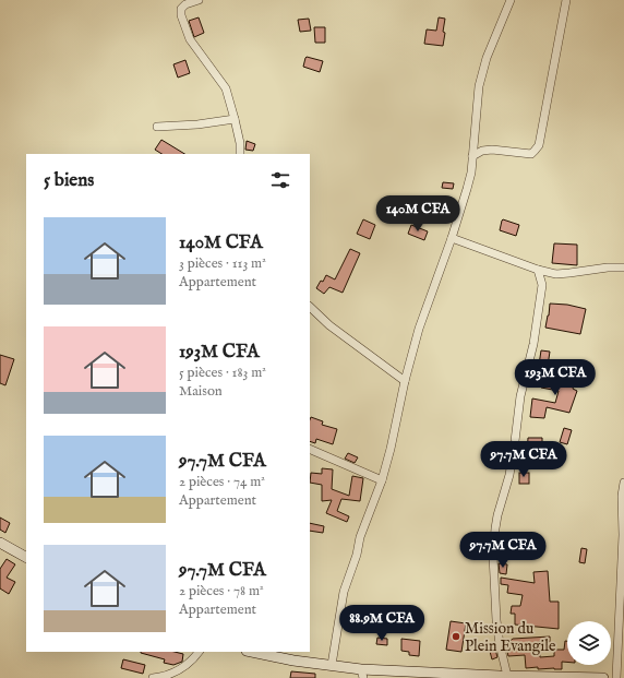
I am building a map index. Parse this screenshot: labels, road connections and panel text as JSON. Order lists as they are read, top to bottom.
{
  "places": ["Mission du Plein Evangile"],
  "page": {
    "heading": "5 biens",
    "price": [
      "140M CFA",
      "193M CFA",
      "97.7M CFA",
      "97.7M CFA",
      "88.9M CFA"
    ],
    "list": [
      {
        "name": "140M CFA",
        "note": "3 pièces · 113 m² · Appartement"
      },
      {
        "name": "193M CFA",
        "note": "5 pièces · 183 m² · Maison"
      },
      {
        "name": "97.7M CFA",
        "note": "2 pièces · 74 m² · Appartement"
      },
      {
        "name": "97.7M CFA",
        "note": "2 pièces · 78 m² · Appartement"
      }
    ]
  }
}
